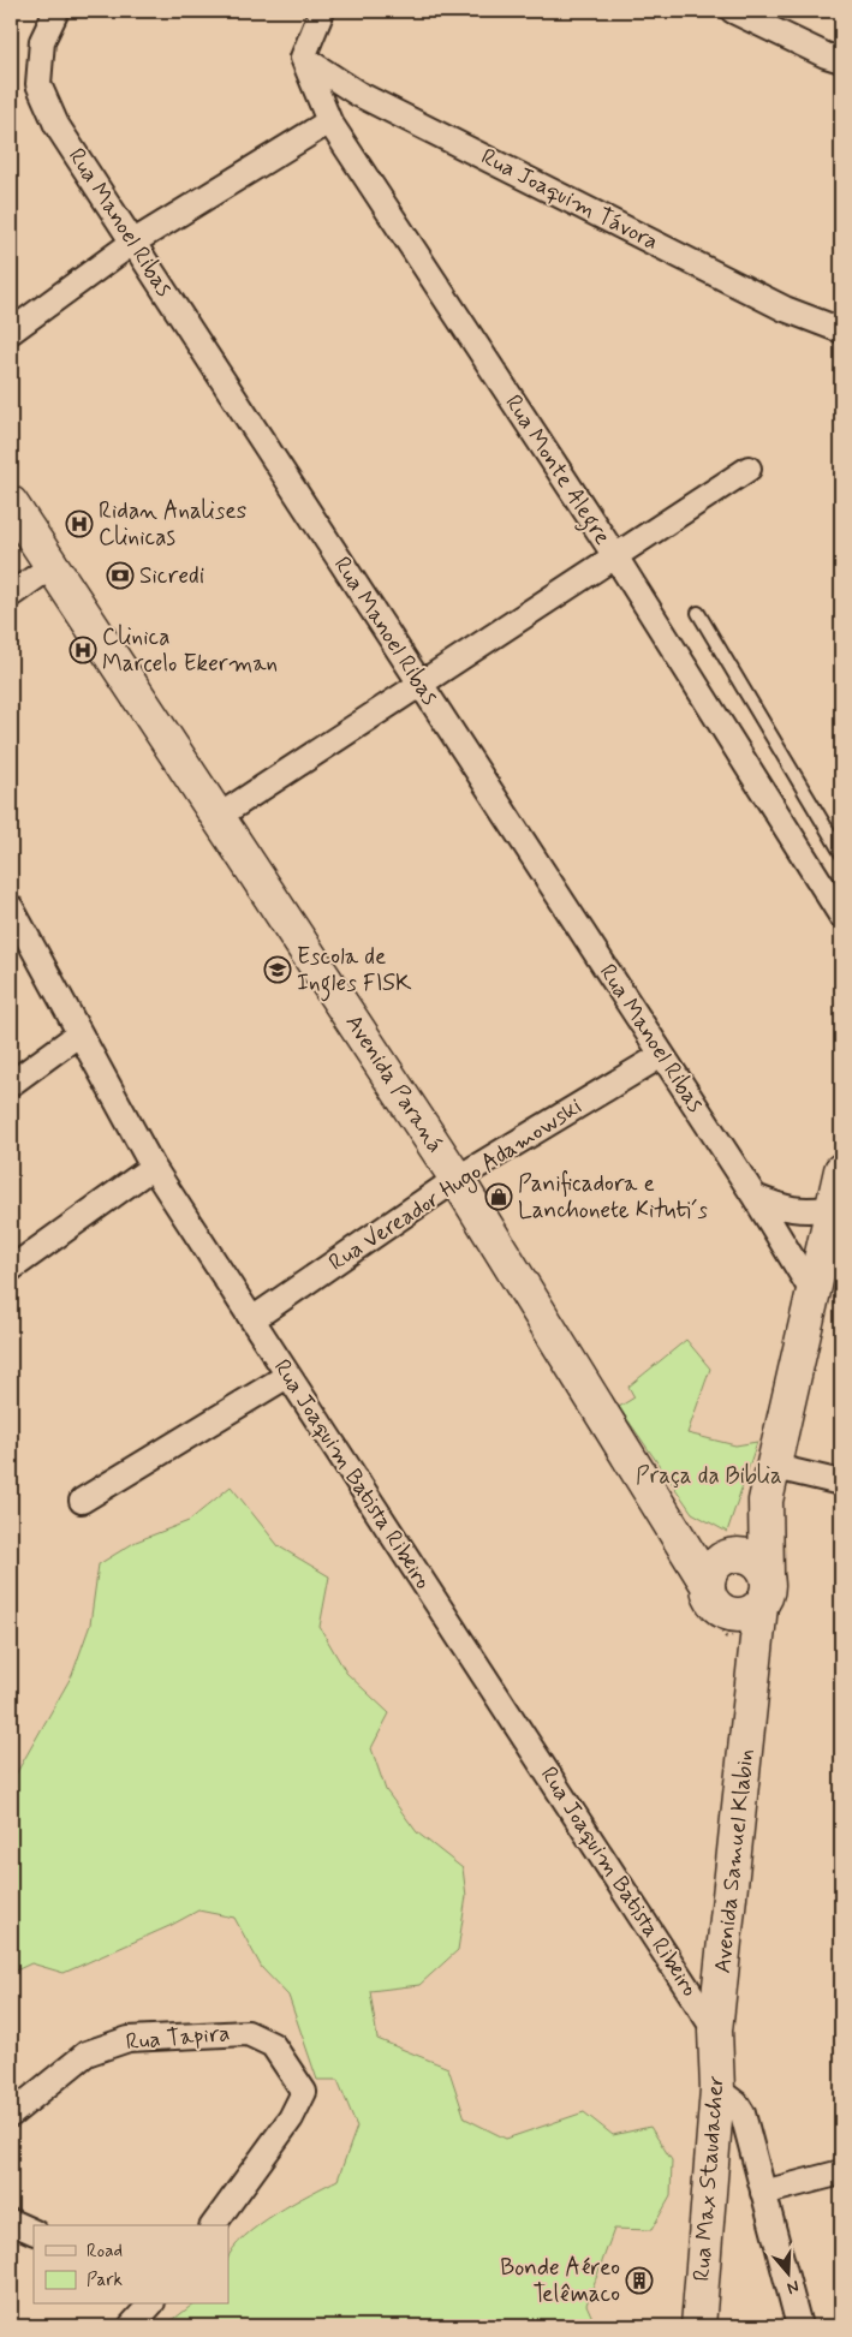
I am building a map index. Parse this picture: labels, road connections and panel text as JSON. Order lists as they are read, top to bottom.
{
  "streets": {
    "main road": ["Avenida Paraná", "Avenida Samuel Klabin", "Rua Max Staudacher"],
    "street": [
      "Rua Joaquim Távora",
      "Rua Manoel Ribas",
      "Rua Monte Alegre",
      "Rua Vereador Hugo Adamowski",
      "Rua Joaquim Batista Ribeiro",
      "Rua Tapira"
    ]
  },
  "crossings": [
    ["Rua Joaquim Távora", "Rua Monte Alegre"],
    ["Rua Manoel Ribas", "Rua Vereador Hugo Adamowski"],
    ["Rua Manoel Ribas", "Avenida Samuel Klabin"],
    ["Avenida Paraná", "Rua Vereador Hugo Adamowski"],
    ["Avenida Paraná", "Avenida Samuel Klabin"],
    ["Rua Vereador Hugo Adamowski", "Rua Joaquim Batista Ribeiro"],
    ["Rua Joaquim Batista Ribeiro", "Avenida Samuel Klabin"],
    ["Rua Joaquim Batista Ribeiro", "Rua Max Staudacher"],
    ["Avenida Samuel Klabin", "Rua Max Staudacher"]
  ],
  "parks": ["Praça da Biblia"],
  "places": {
    "hospital": ["Ridan Analises Clinicas", "Clinica Marcelo Ekerman"],
    "bank": ["Sicredi"],
    "school or university": ["Escola de Ingles FISK"],
    "shop": ["Panificadora e Lanchonete Kituti´s"],
    "building": ["Bonde Aéreo Telêmaco"]
  },
  "legend": ["Road", "Park"],
  "north": "bottom"
}
